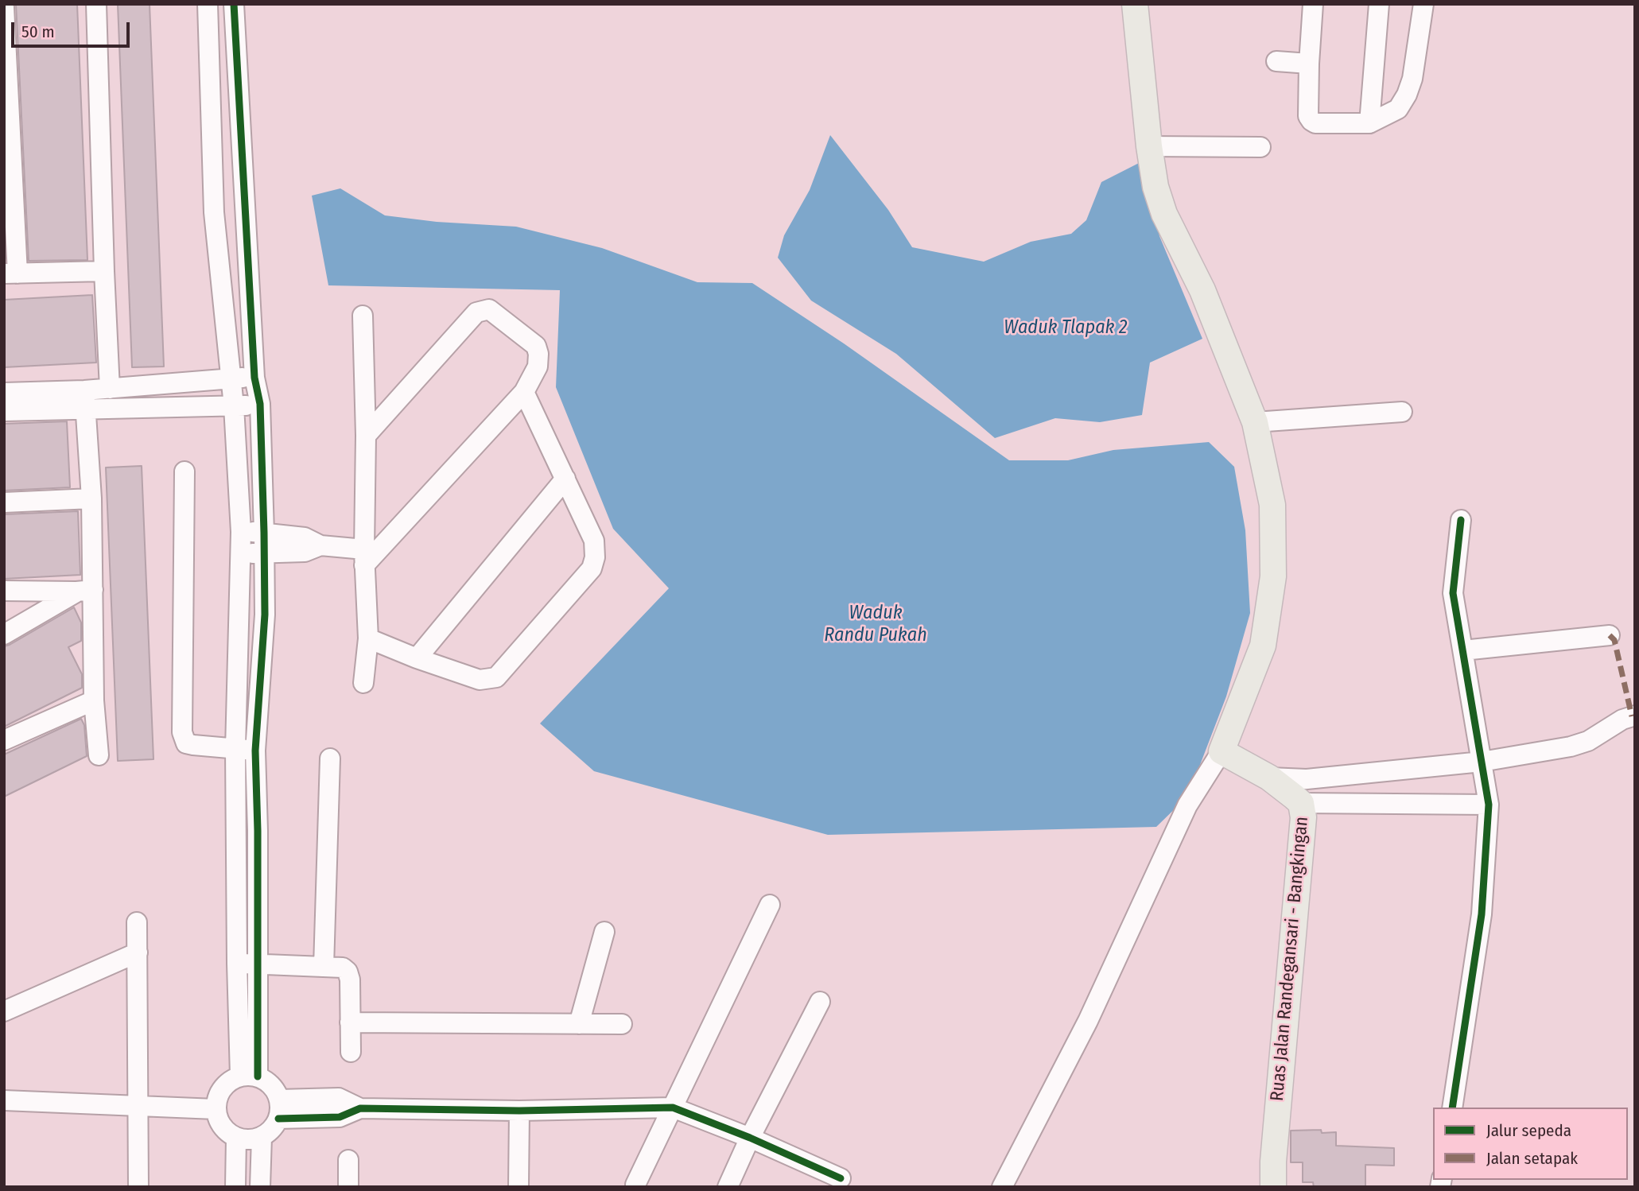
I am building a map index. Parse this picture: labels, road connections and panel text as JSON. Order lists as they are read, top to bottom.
{
  "streets": {
    "main road": ["Ruas Jalan Randegansari - Bangkingan"]
  },
  "water": ["Waduk Tlapak 2", "Waduk Randu Pukah"],
  "legend": ["Jalur sepeda", "Jalan setapak"],
  "scale_bar": "50 m"
}
